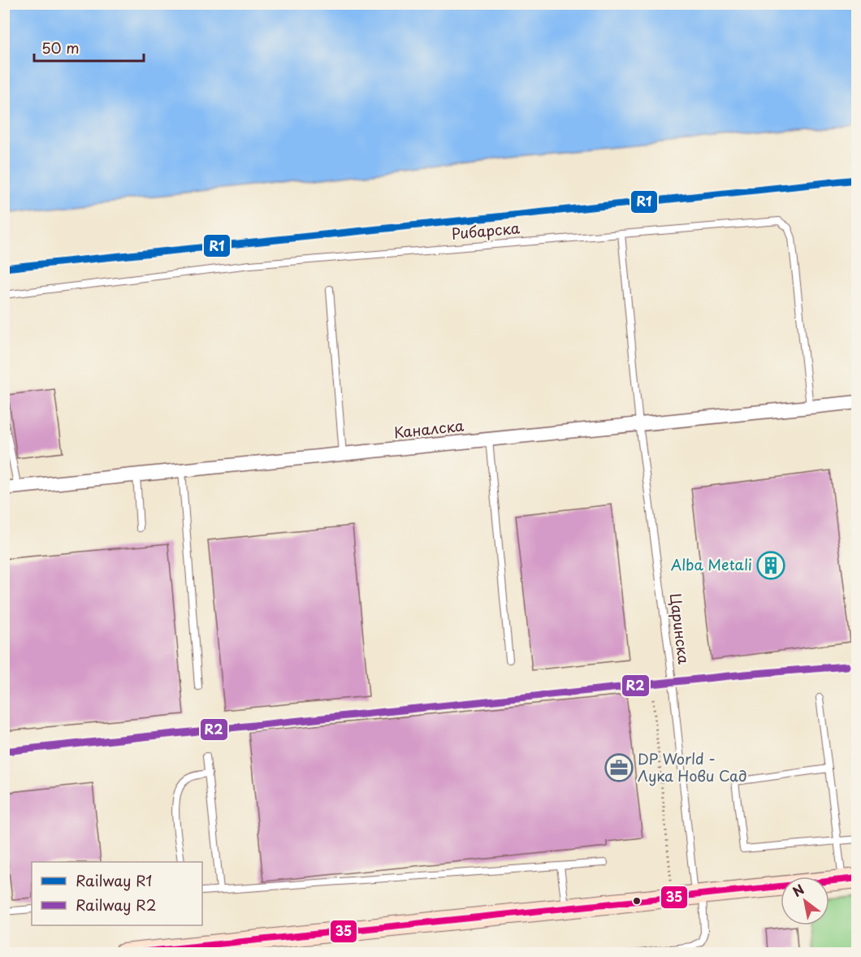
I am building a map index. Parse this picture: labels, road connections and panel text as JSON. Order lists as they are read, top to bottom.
{
  "streets": {
    "street": ["Каналска"],
    "lane": ["Рибарска", "Царинска"]
  },
  "crossings": [
    ["Рибарска", "Каналска"],
    ["Рибарска", "Царинска"],
    ["Каналска", "Царинска"]
  ],
  "places": {
    "building": ["Alba Metali"],
    "office": ["DP World - Лука Нови Сад"]
  },
  "lines": ["rail line R1", "rail line R2", "transit line 35"],
  "legend": ["Railway R1", "Railway R2"],
  "scale_bar": "50 m",
  "north": "top left"
}
